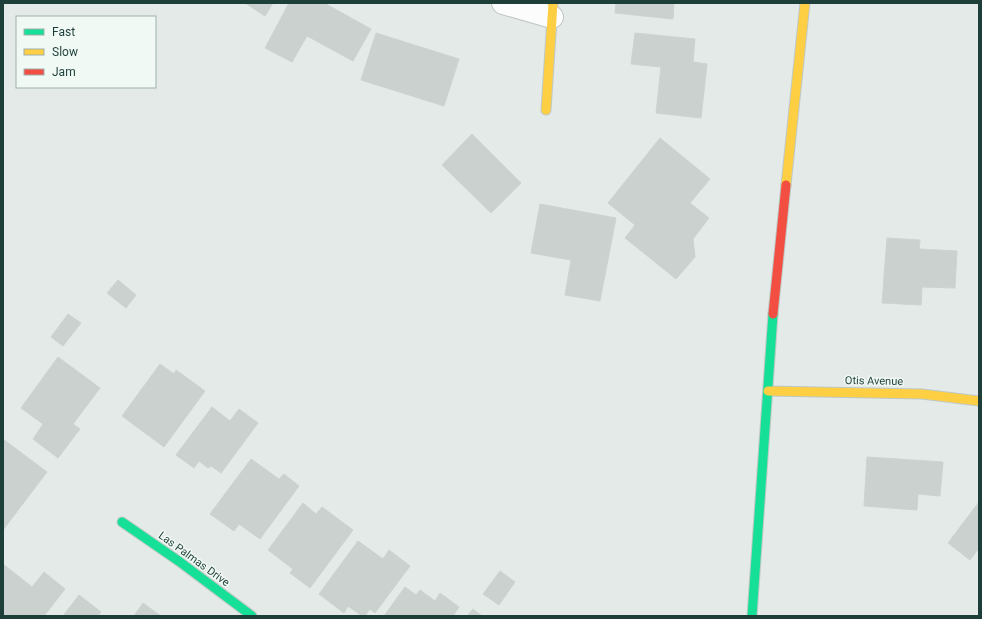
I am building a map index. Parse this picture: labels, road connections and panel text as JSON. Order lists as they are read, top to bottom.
{
  "streets": {
    "main road": ["Otis Avenue", "Las Palmas Drive"]
  },
  "legend": ["Fast", "Slow", "Jam"]
}
